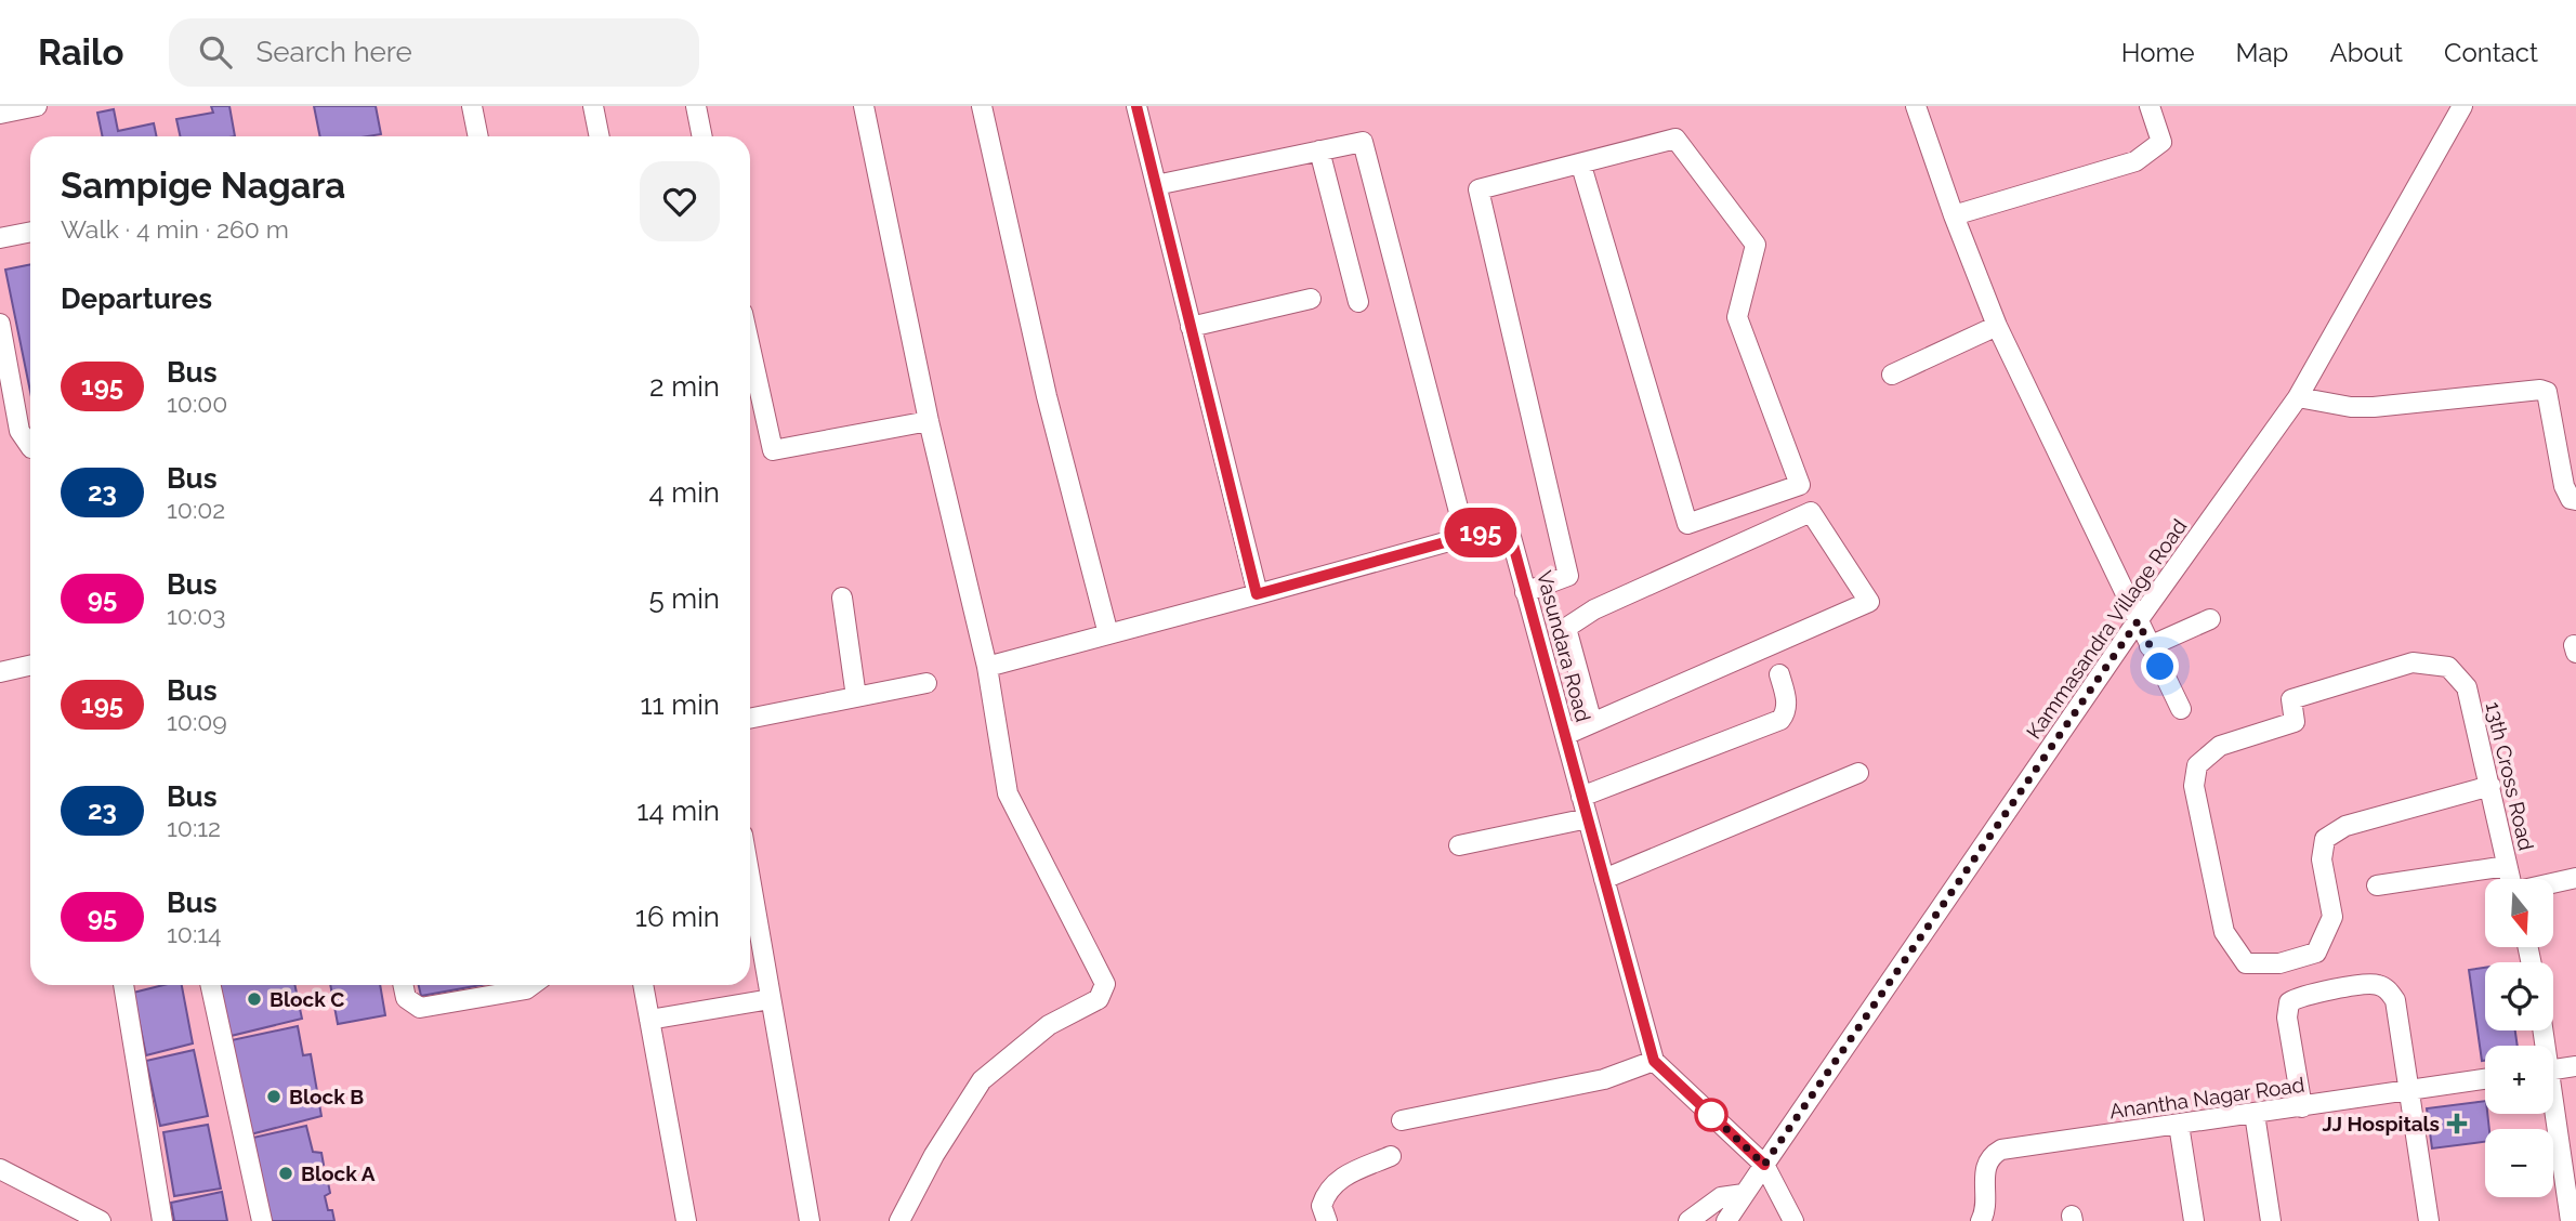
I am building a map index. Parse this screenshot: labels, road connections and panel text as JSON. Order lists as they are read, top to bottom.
{
  "streets": {
    "street": [
      "Kammasandra Village Road",
      "Vasundara Road",
      "13th Cross Road",
      "Anantha Nagar Road"
    ]
  },
  "places": {
    "other": ["Block C", "Block B", "Block A"],
    "health": ["JJ Hospitals"]
  },
  "lines": ["bus line 195"],
  "north": "bottom",
  "page": {
    "header": "Railo",
    "search": "Search here",
    "nav": [
      "Home",
      "Map",
      "About",
      "Contact"
    ],
    "on_map": "195",
    "heading": [
      ["Sampige Nagara", "Walk · 4 min · 260 m"],
      "Departures"
    ],
    "list": [
      {
        "mark": "195",
        "name": "Bus",
        "note": "10:00",
        "value": "2 min"
      },
      {
        "mark": "23",
        "name": "Bus",
        "note": "10:02",
        "value": "4 min"
      },
      {
        "mark": "95",
        "name": "Bus",
        "note": "10:03",
        "value": "5 min"
      },
      {
        "mark": "195",
        "name": "Bus",
        "note": "10:09",
        "value": "11 min"
      },
      {
        "mark": "23",
        "name": "Bus",
        "note": "10:12",
        "value": "14 min"
      },
      {
        "mark": "95",
        "name": "Bus",
        "note": "10:14",
        "value": "16 min"
      }
    ],
    "map_buttons": ["+", "−"]
  }
}
